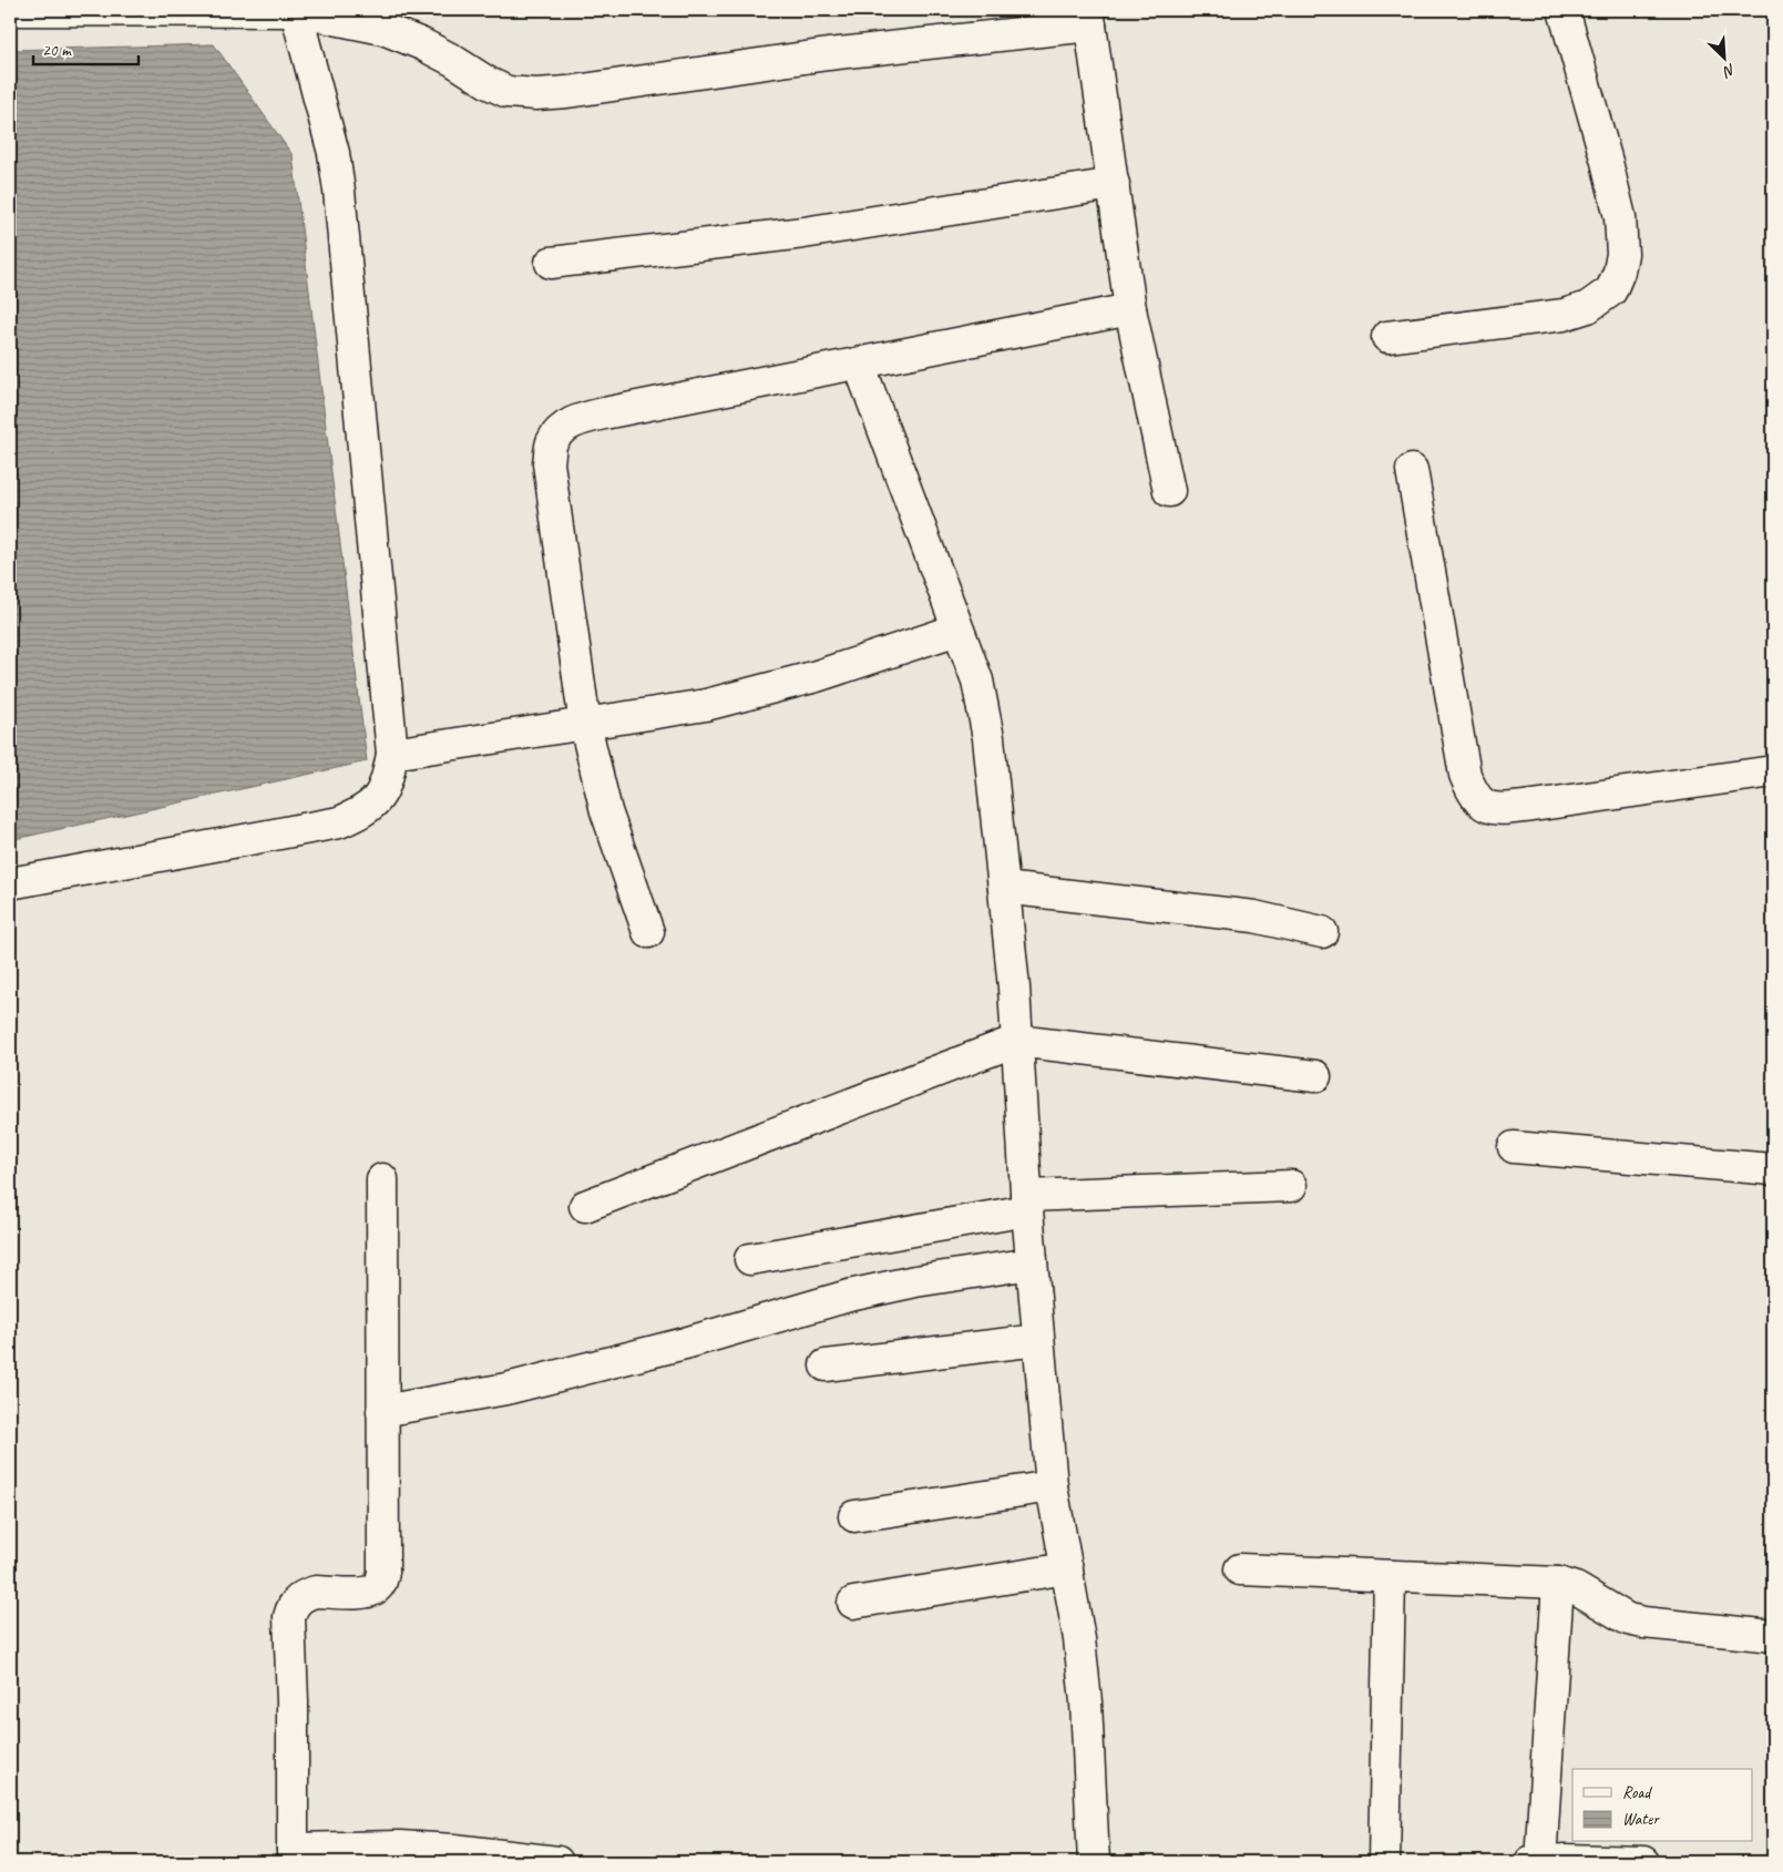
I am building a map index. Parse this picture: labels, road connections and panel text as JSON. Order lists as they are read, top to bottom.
{
  "legend": ["Road", "Water"],
  "scale_bar": "20 m",
  "north": "bottom right"
}
